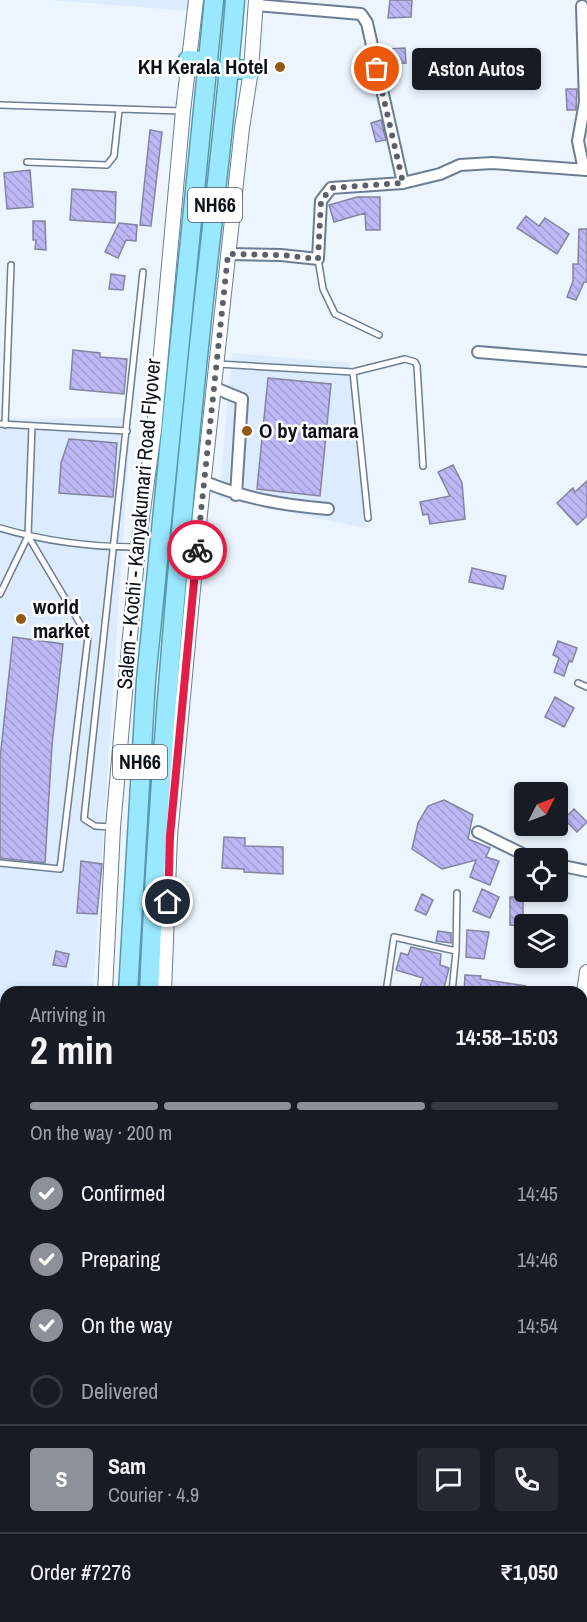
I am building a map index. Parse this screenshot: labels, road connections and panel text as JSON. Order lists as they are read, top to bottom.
{
  "streets": {
    "highway": ["NH66", "Salem - Kochi - Kanyakumari Road Flyover"]
  },
  "crossings": [
    ["NH66", "Salem - Kochi - Kanyakumari Road Flyover"]
  ],
  "places": [
    "KH Kerala Hotel",
    "Aston Autos",
    "O by tamara",
    "world market"
  ],
  "north": "top right",
  "page": {
    "bubble": "Aston Autos",
    "heading": ["2 min", "Arriving in", "14:58–15:03"],
    "panel": [
      "Sam",
      "Courier · 4.9",
      "Order #7276",
      "₹1,050"
    ],
    "bar": "On the way · 200 m",
    "list": [
      ["Confirmed", "14:45"],
      ["Preparing", "14:46"],
      ["On the way", "14:54"],
      "Delivered"
    ],
    "round": "S"
  }
}
